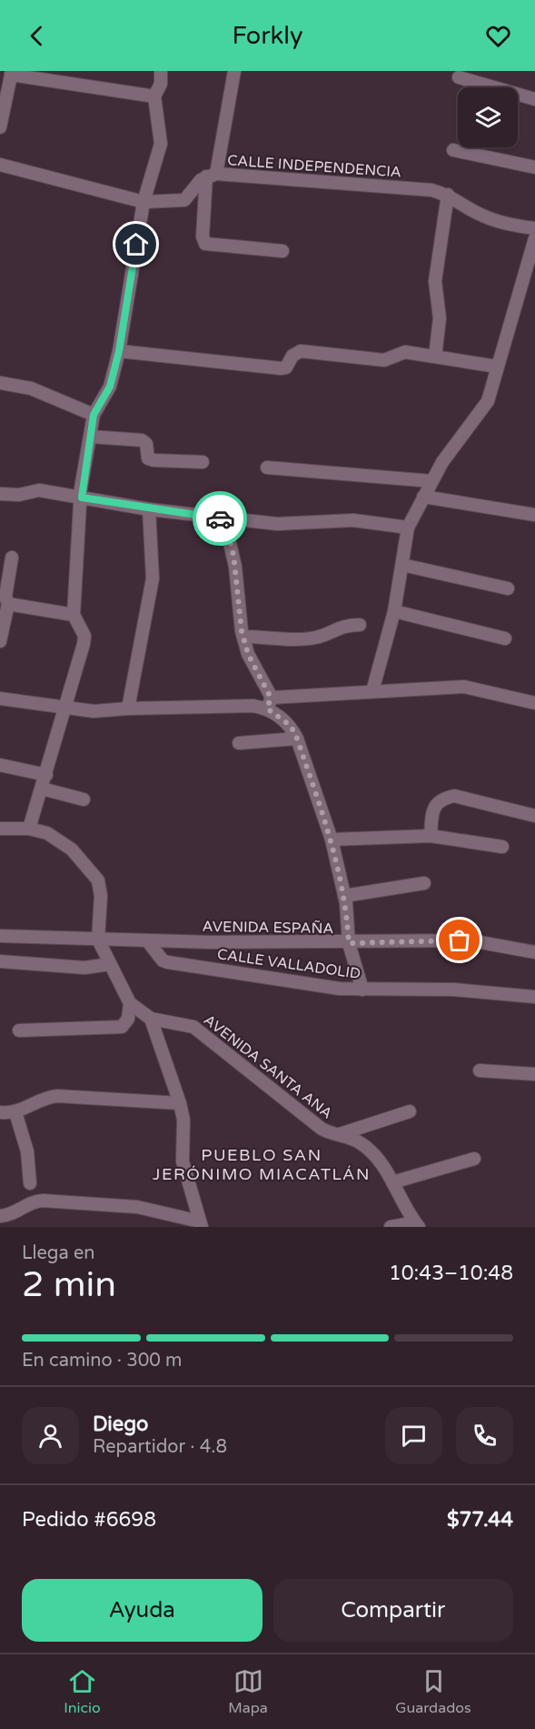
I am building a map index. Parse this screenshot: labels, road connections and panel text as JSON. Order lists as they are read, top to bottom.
{
  "streets": {
    "street": [
      "CALLE INDEPENDENCIA",
      "AVENIDA ESPAÑA",
      "CALLE VALLADOLID",
      "AVENIDA SANTA ANA"
    ]
  },
  "crossings": [
    ["AVENIDA ESPAÑA", "CALLE VALLADOLID"]
  ],
  "districts": ["PUEBLO SAN JERÓNIMO MIACATLÁN"],
  "page": {
    "header": "Forkly",
    "heading": ["2 min", "Llega en", "10:43–10:48"],
    "panel": [
      "Diego",
      "Repartidor · 4.8",
      "Pedido #6698",
      "$77.44"
    ],
    "bar": "En camino · 300 m",
    "buttons": ["Ayuda", "Compartir"],
    "tabs": ["Inicio", "Mapa", "Guardados"]
  }
}
